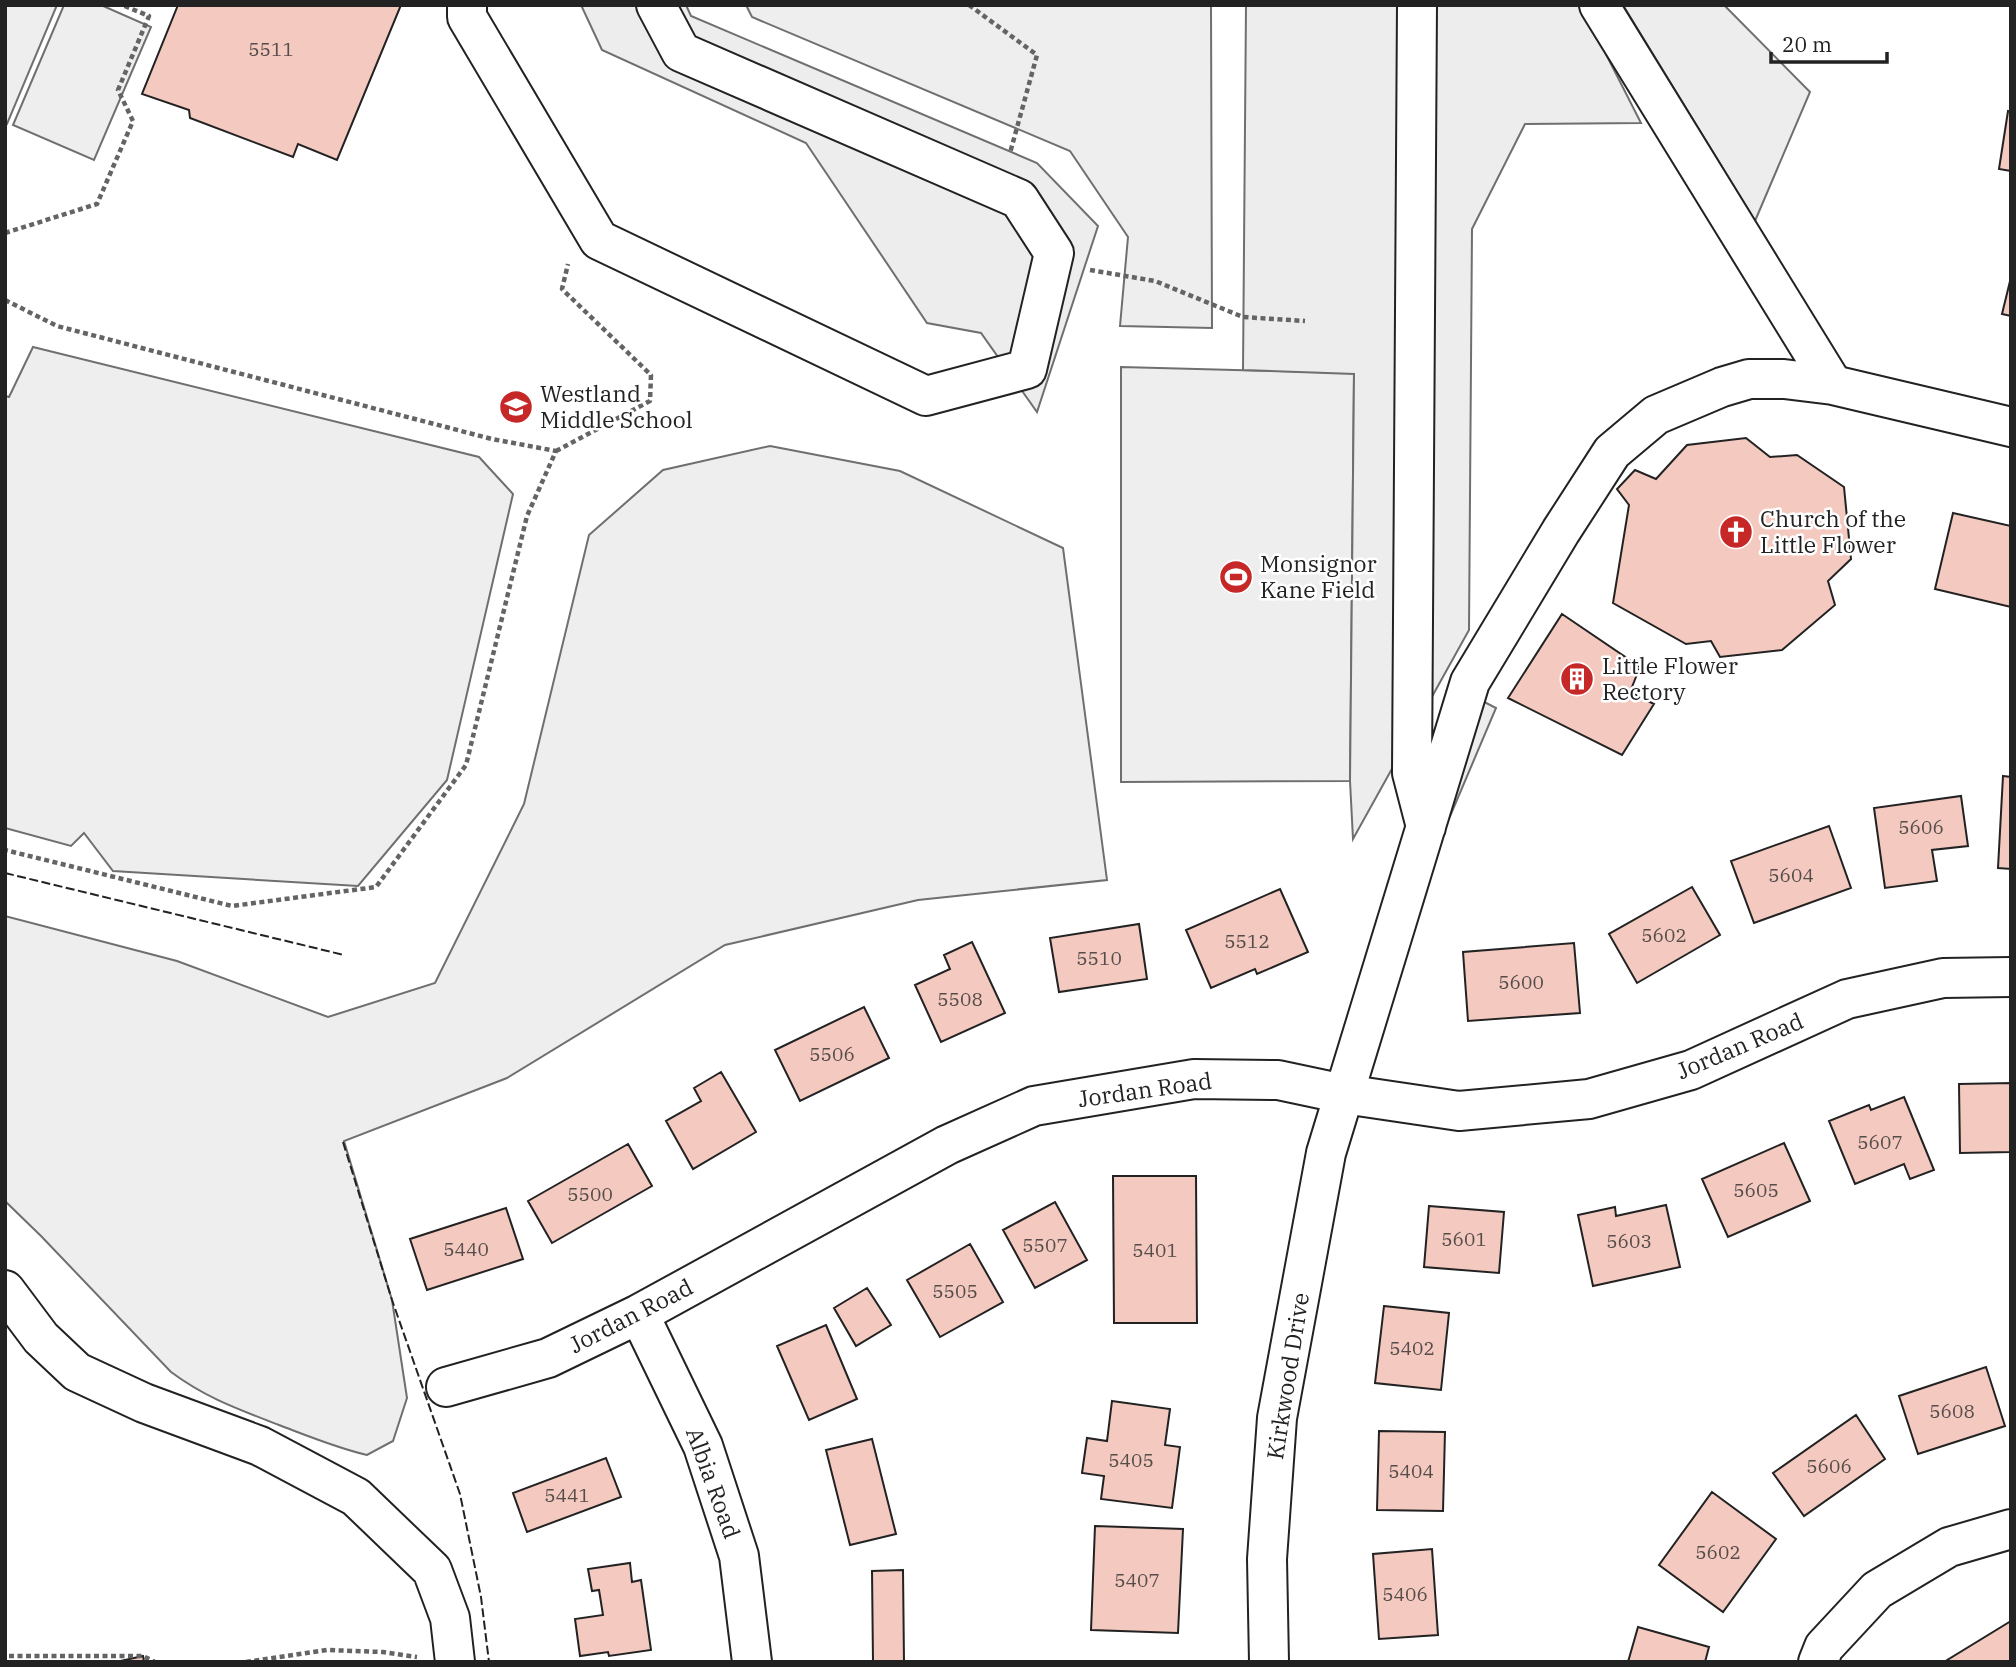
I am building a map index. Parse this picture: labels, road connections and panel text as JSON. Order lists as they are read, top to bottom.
{
  "streets": {
    "street": ["Jordan Road", "Kirkwood Drive", "Albia Road"]
  },
  "crossings": [
    ["Jordan Road", "Kirkwood Drive"],
    ["Jordan Road", "Albia Road"]
  ],
  "places": {
    "school or university": ["Westland Middle School"],
    "church": ["Church of the Little Flower"],
    "sports": ["Monsignor Kane Field"],
    "building": ["Little Flower Rectory"]
  },
  "house_numbers": [
    "5511",
    "5606",
    "5604",
    "5602",
    "5512",
    "5510",
    "5600",
    "5508",
    "5506",
    "5607",
    "5605",
    "5500",
    "5601",
    "5603",
    "5507",
    "5440",
    "5401",
    "5505",
    "5402",
    "5608",
    "5405",
    "5606",
    "5404",
    "5441",
    "5602",
    "5407",
    "5406"
  ],
  "scale_bar": "20 m"
}
